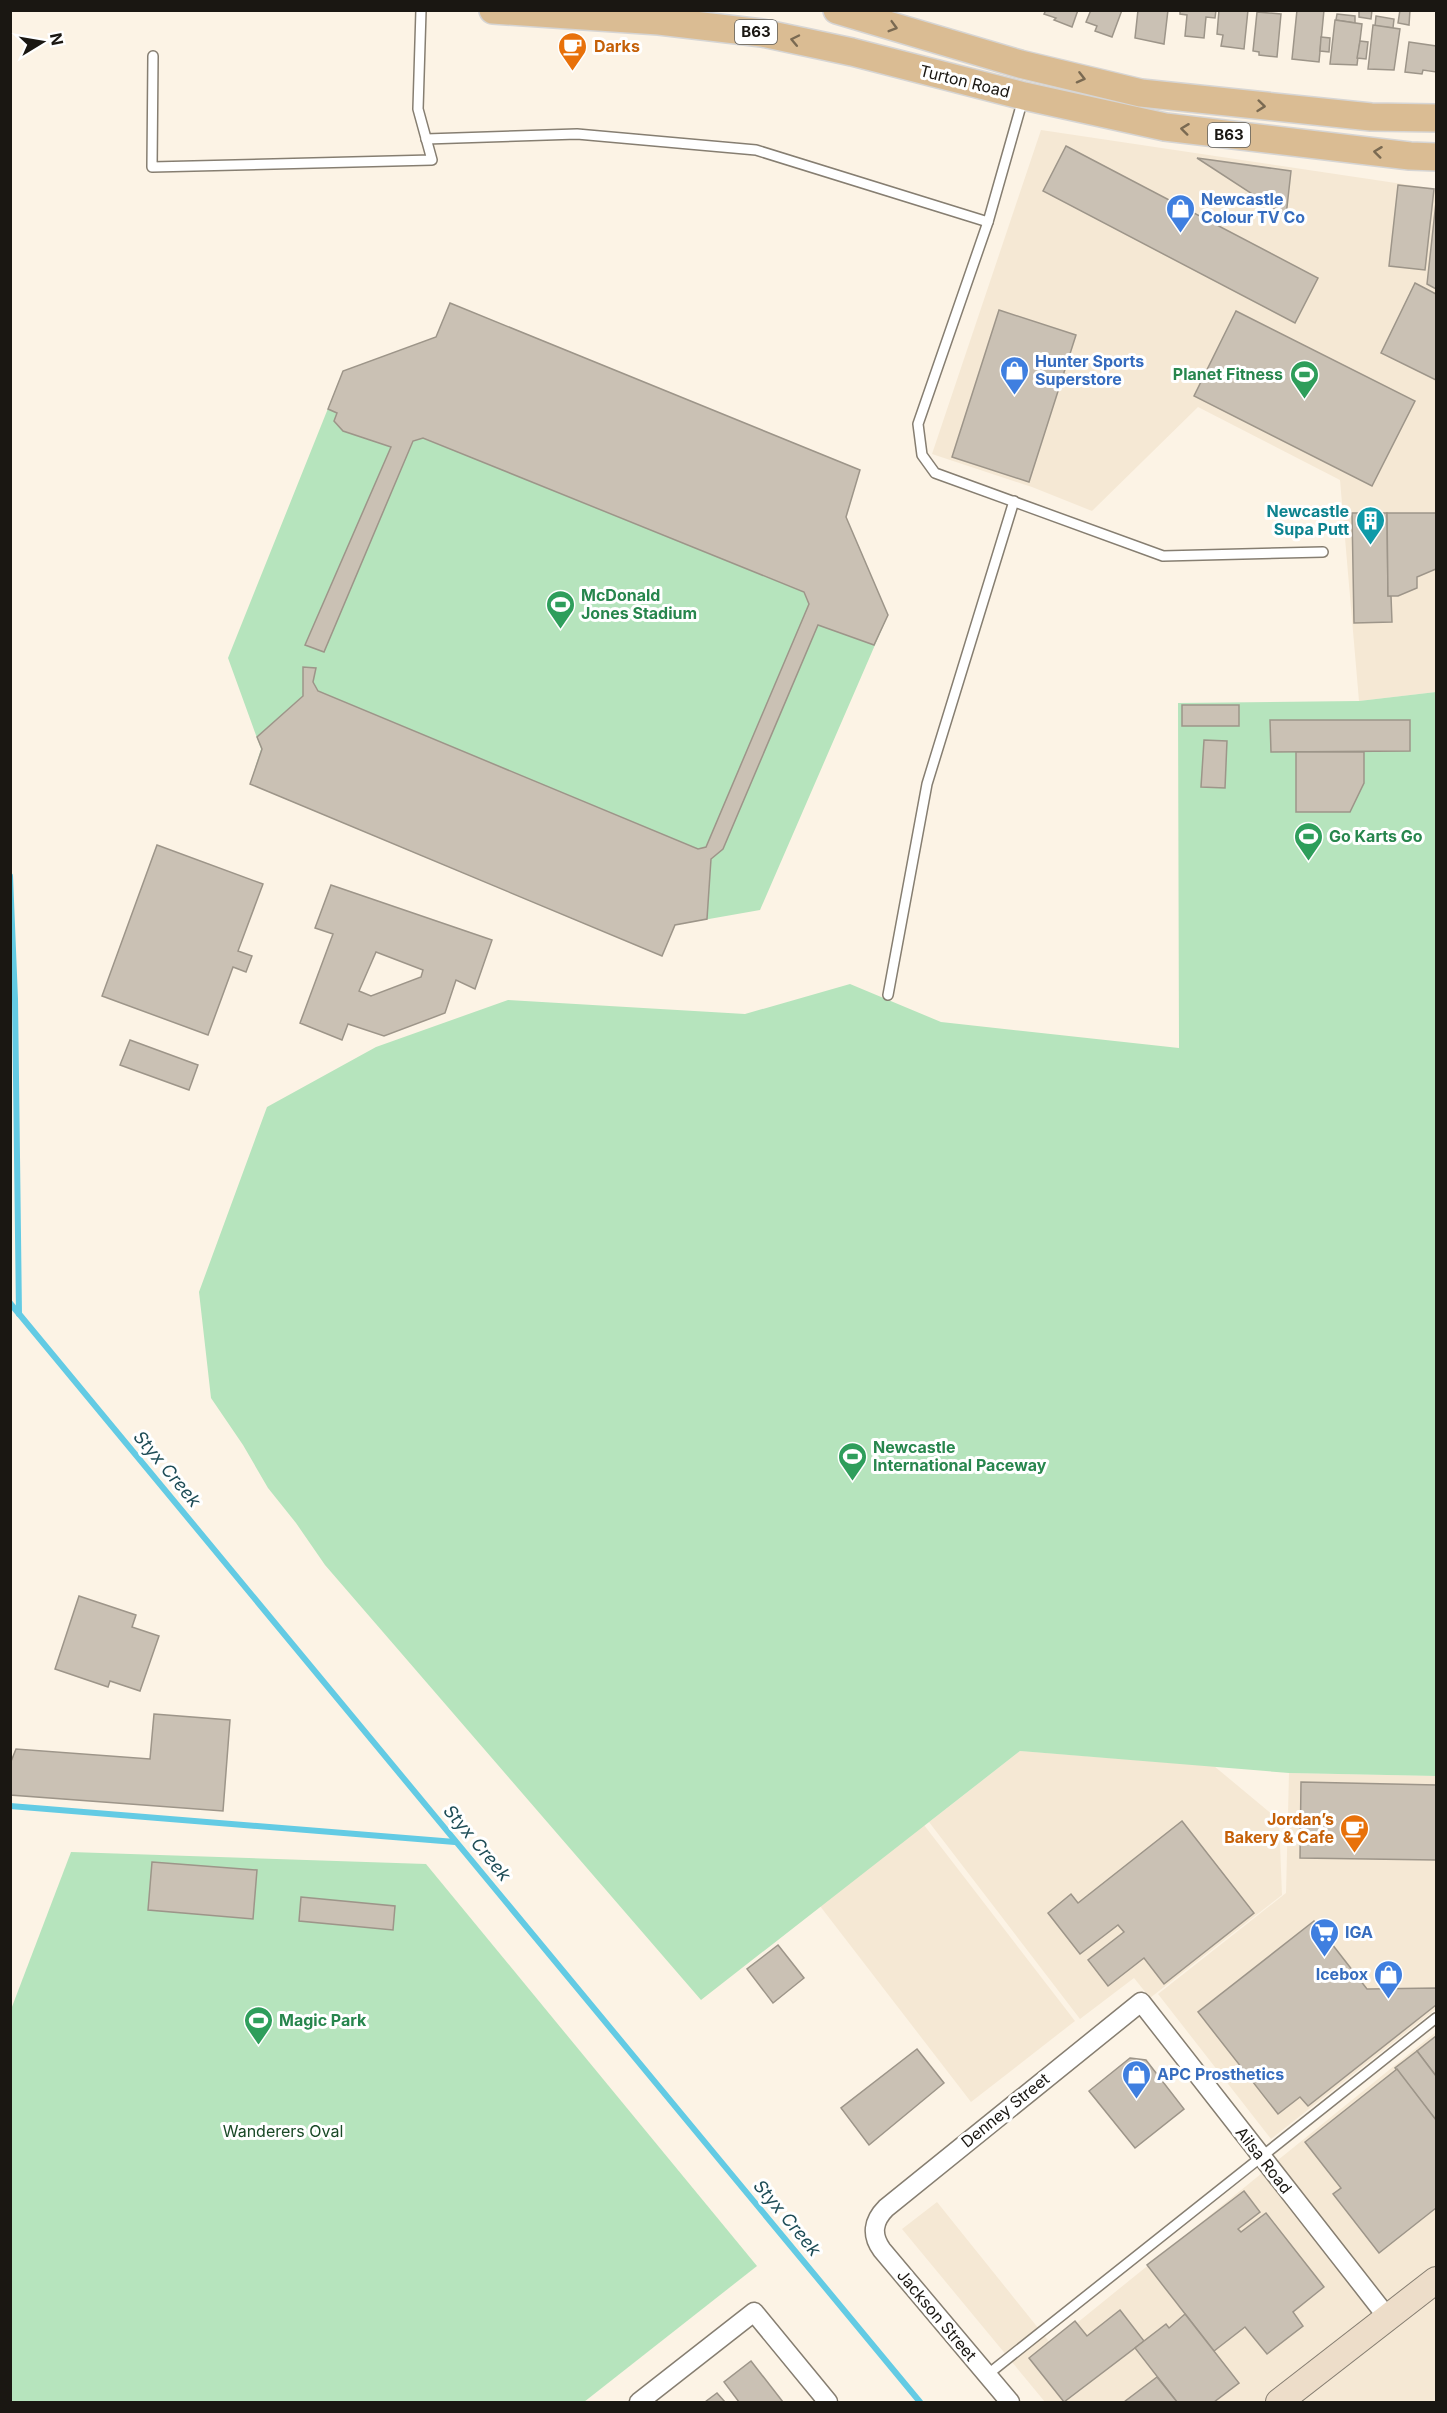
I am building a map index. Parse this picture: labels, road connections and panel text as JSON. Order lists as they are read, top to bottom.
{
  "streets": {
    "main road": ["B63", "Turton Road"],
    "street": ["Denney Street", "Ailsa Road", "Jackson Street"]
  },
  "crossings": [
    ["Denney Street", "Ailsa Road"],
    ["Denney Street", "Jackson Street"]
  ],
  "water": ["Styx Creek"],
  "parks": ["Wanderers Oval"],
  "places": {
    "cafe": ["Darks", "Jordan’s Bakery & Cafe"],
    "shop": [
      "Newcastle Colour TV Co",
      "Hunter Sports Superstore",
      "Icebox",
      "APC Prosthetics"
    ],
    "sports": [
      "Planet Fitness",
      "McDonald Jones Stadium",
      "Go Karts Go",
      "Newcastle International Paceway",
      "Magic Park"
    ],
    "building": ["Newcastle Supa Putt"],
    "supermarket": ["IGA"]
  },
  "north": "right"
}
